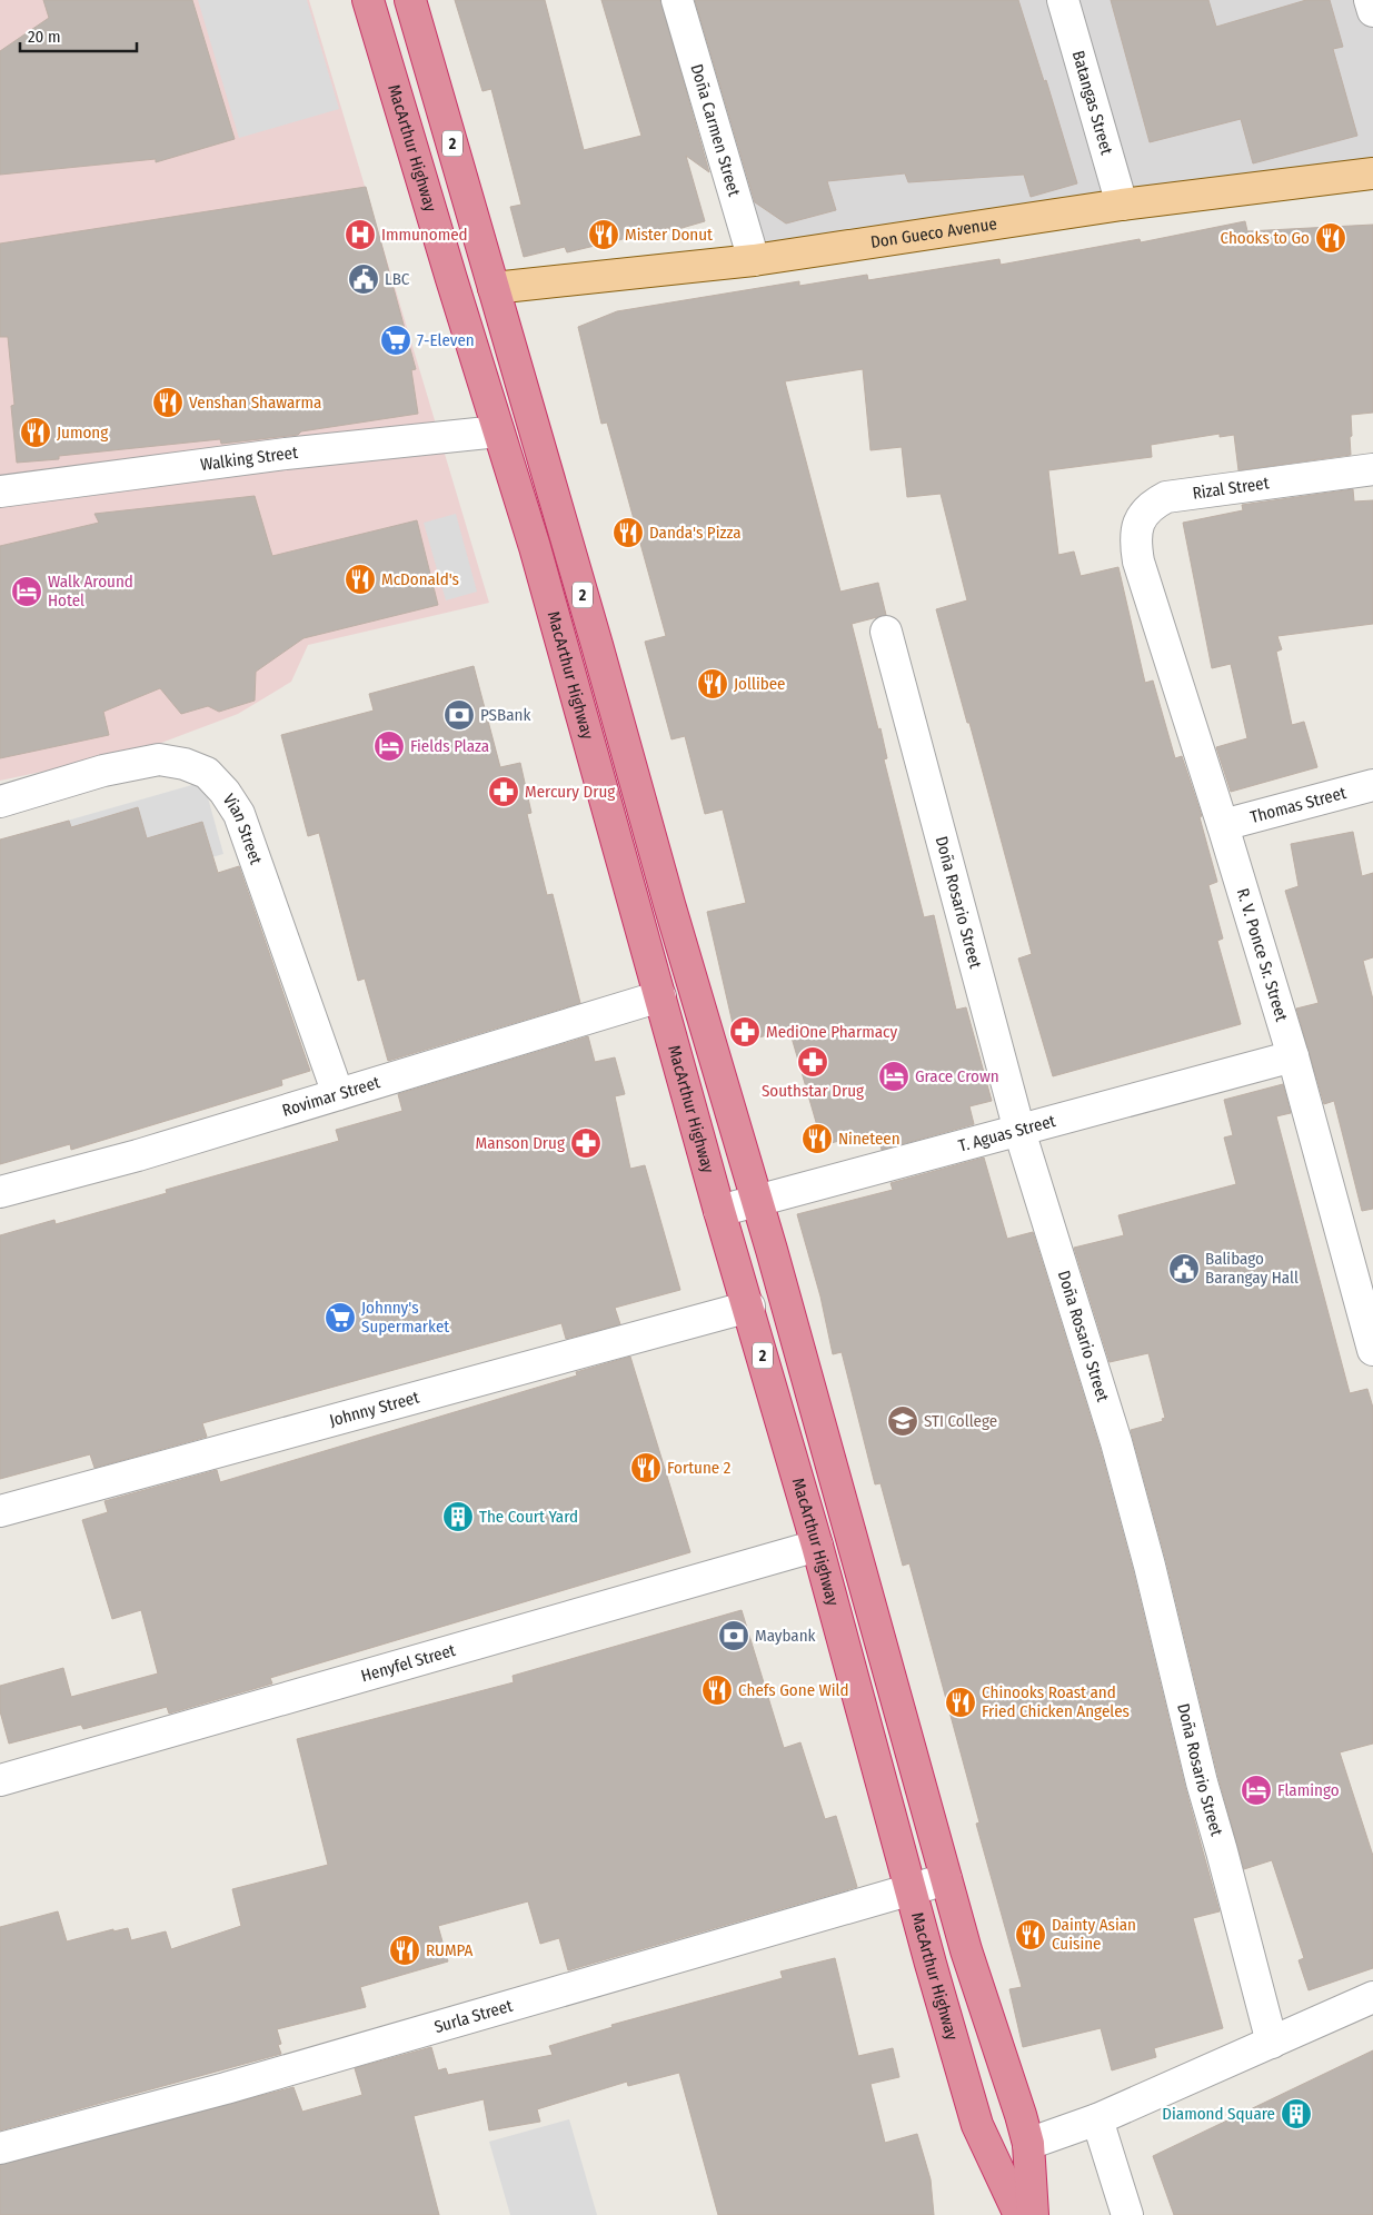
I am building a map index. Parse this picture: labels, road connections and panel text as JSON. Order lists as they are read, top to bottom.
{
  "streets": {
    "highway": ["2", "MacArthur Highway"],
    "main road": ["Don Gueco Avenue"],
    "street": [
      "Batangas Street",
      "Doña Carmen Street",
      "Walking Street",
      "Rizal Street",
      "Thomas Street",
      "Vian Street",
      "Doña Rosario Street",
      "R. V. Ponce Sr. Street",
      "Rovimar Street",
      "T. Aguas Street",
      "Johnny Street",
      "Henyfel Street",
      "Surla Street"
    ]
  },
  "crossings": [
    ["Batangas Street", "Don Gueco Avenue"],
    ["Doña Carmen Street", "Don Gueco Avenue"],
    ["MacArthur Highway", "Don Gueco Avenue"],
    ["MacArthur Highway", "Walking Street"],
    ["MacArthur Highway", "Rovimar Street"],
    ["MacArthur Highway", "T. Aguas Street"],
    ["MacArthur Highway", "Johnny Street"],
    ["MacArthur Highway", "Henyfel Street"],
    ["MacArthur Highway", "Surla Street"],
    ["Rizal Street", "R. V. Ponce Sr. Street"],
    ["Thomas Street", "R. V. Ponce Sr. Street"],
    ["Vian Street", "Rovimar Street"],
    ["Doña Rosario Street", "T. Aguas Street"],
    ["R. V. Ponce Sr. Street", "T. Aguas Street"]
  ],
  "places": {
    "hospital": ["Immunomed"],
    "restaurant": [
      "Mister Donut",
      "Chooks to Go",
      "Venshan Shawarma",
      "Jumong",
      "Danda's Pizza",
      "McDonald's",
      "Jollibee",
      "Nineteen",
      "Fortune 2",
      "Chefs Gone Wild",
      "Chinooks Roast and Fried Chicken Angeles",
      "Dainty Asian Cuisine",
      "RUMPA"
    ],
    "public building": ["LBC", "Balibago Barangay Hall"],
    "supermarket": ["7-Eleven", "Johnny's Supermarket"],
    "hotel": [
      "Walk Around Hotel",
      "Fields Plaza",
      "Grace Crown",
      "Flamingo"
    ],
    "bank": ["PSBank", "Maybank"],
    "pharmacy": [
      "Mercury Drug",
      "MediOne Pharmacy",
      "Southstar Drug",
      "Manson Drug"
    ],
    "school or university": ["STI College"],
    "building": ["The Court Yard", "Diamond Square"]
  },
  "scale_bar": "20 m"
}
